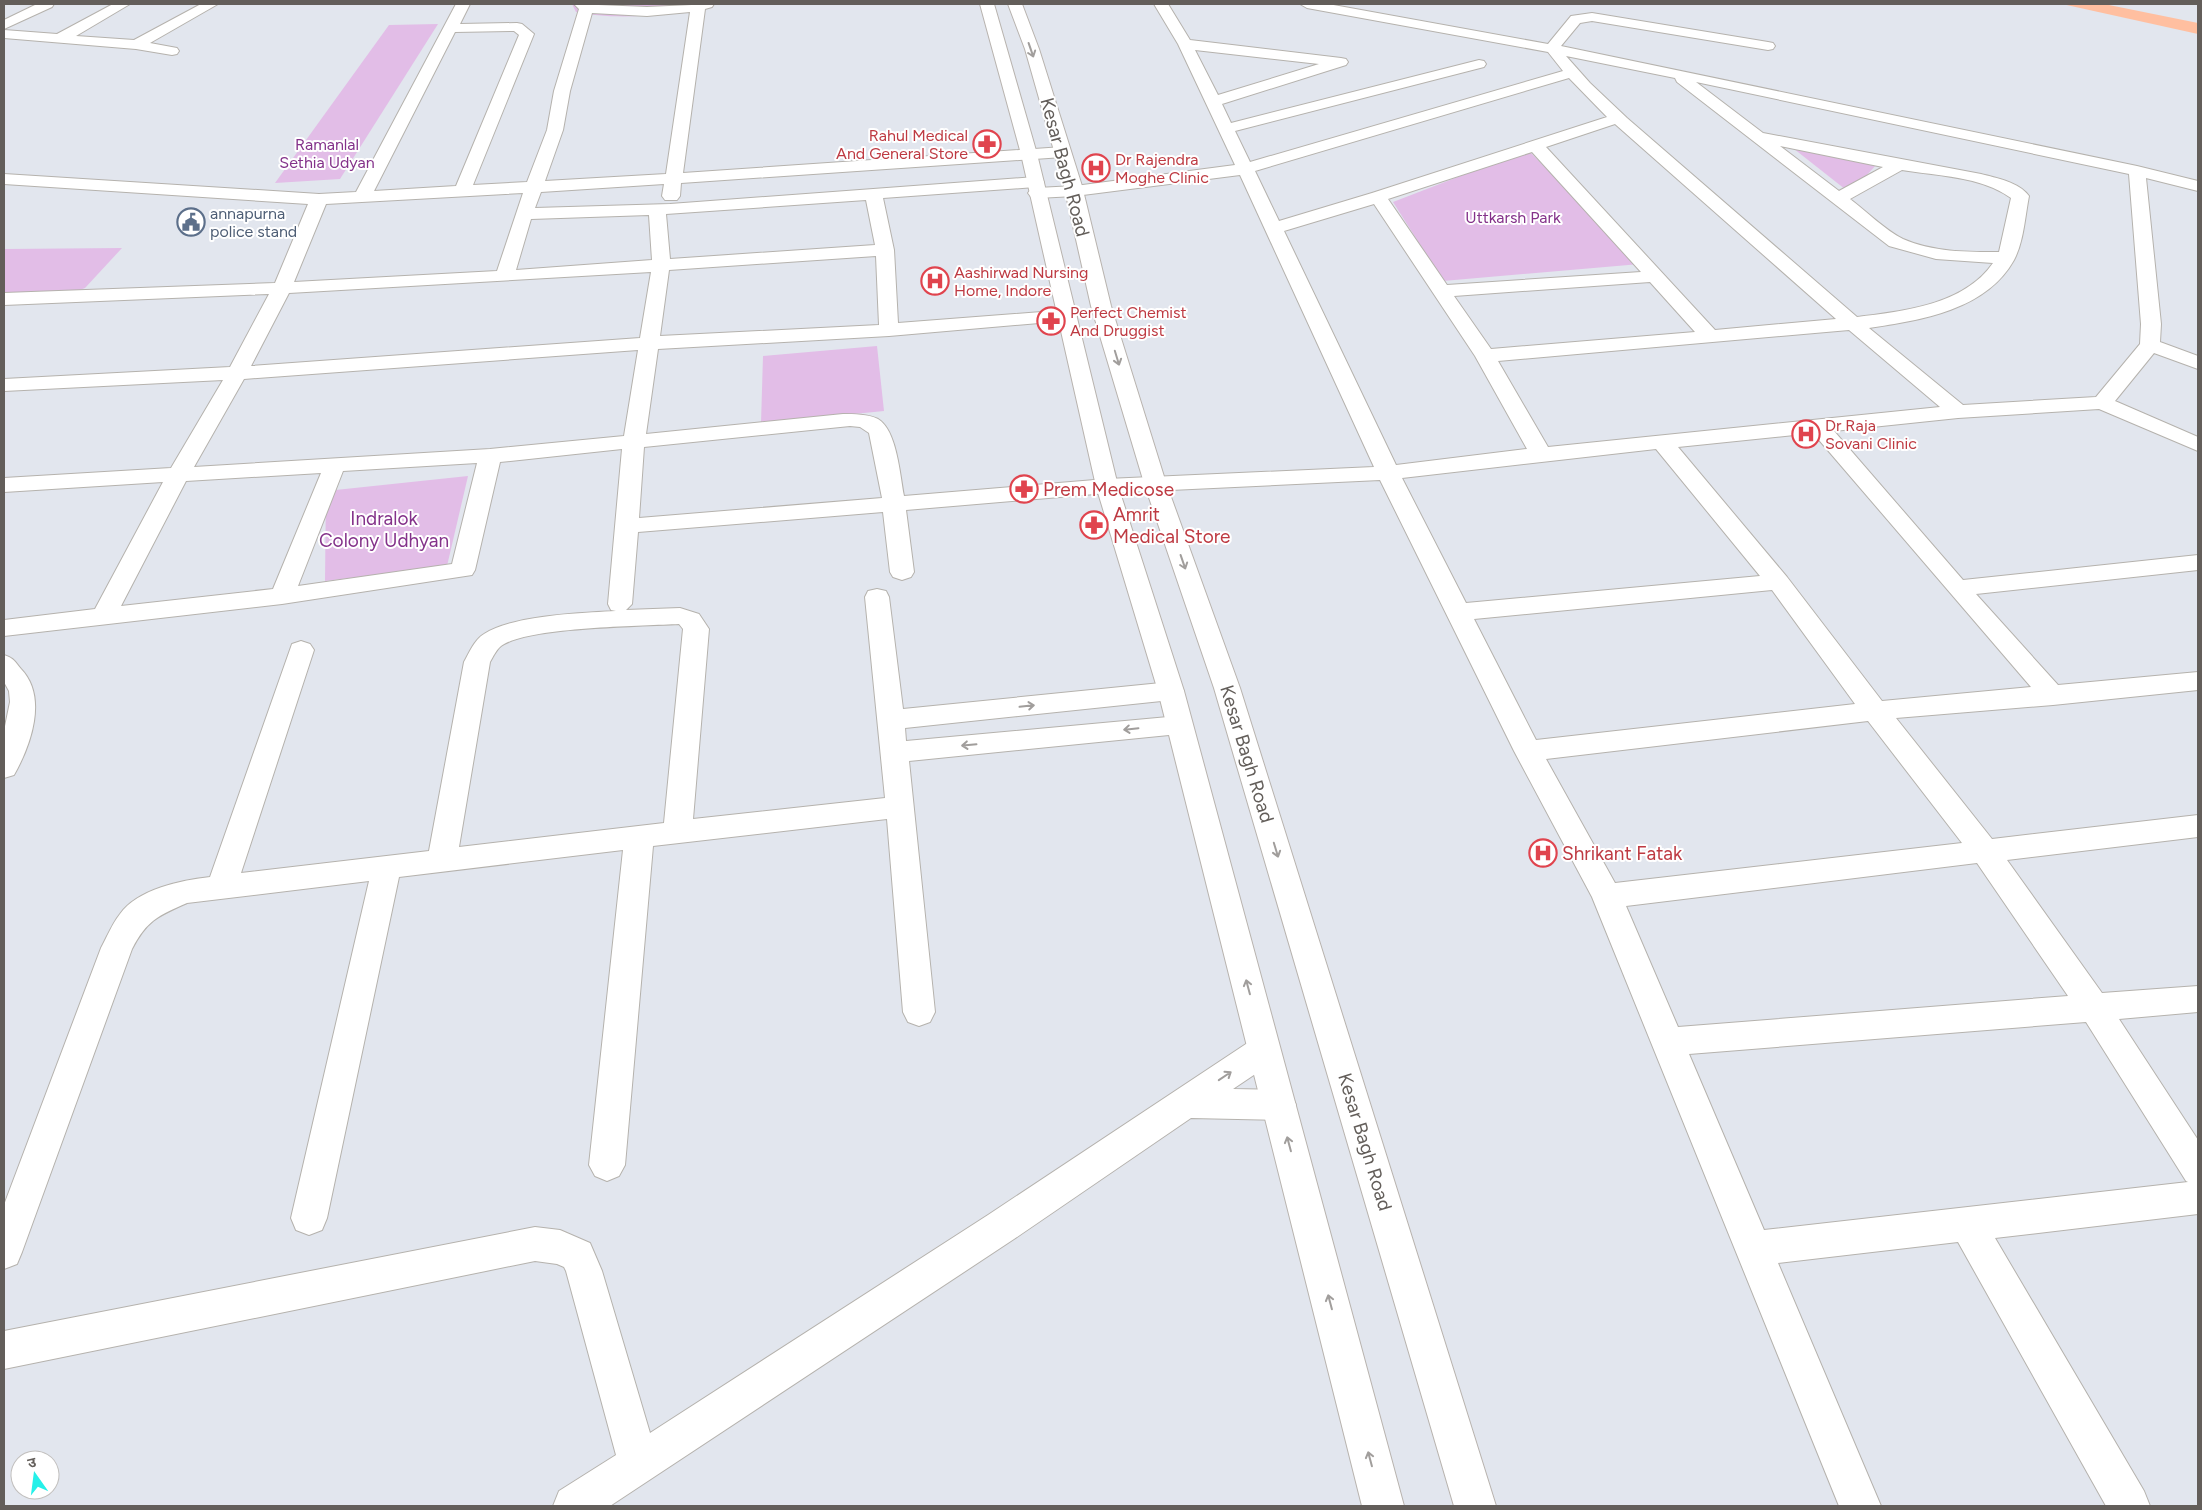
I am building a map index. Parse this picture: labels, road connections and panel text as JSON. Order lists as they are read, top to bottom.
{
  "streets": {
    "street": ["Kesar Bagh Road"]
  },
  "parks": ["Ramanlal Sethia Udyan", "Uttkarsh Park", "Indralok Colony Udhyan"],
  "places": {
    "pharmacy": [
      "Rahul Medical And General Store",
      "Perfect Chemist And Druggist",
      "Prem Medicose",
      "Amrit Medical Store"
    ],
    "hospital": [
      "Dr Rajendra Moghe Clinic",
      "Aashirwad Nursing Home, Indore",
      "Dr Raja Sovani Clinic",
      "Shrikant Fatak"
    ],
    "public building": ["annapurna police stand"]
  },
  "north": "top"
}
